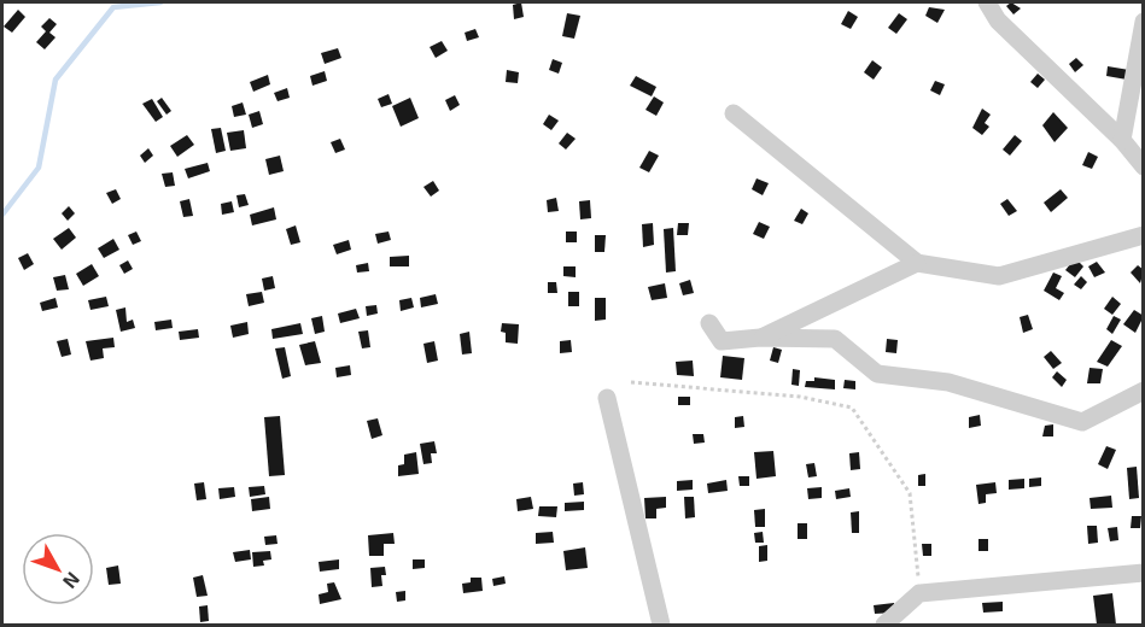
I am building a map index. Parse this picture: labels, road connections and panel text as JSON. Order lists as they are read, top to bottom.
{
  "north": "bottom right"
}
